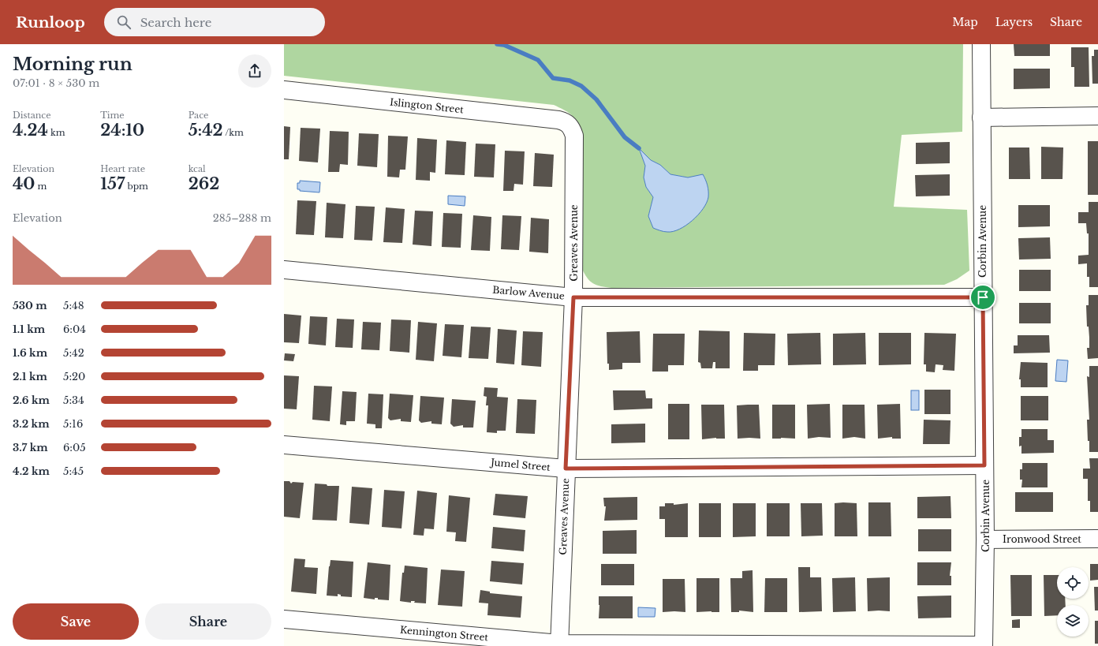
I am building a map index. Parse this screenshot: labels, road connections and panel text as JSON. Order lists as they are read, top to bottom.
{
  "streets": {
    "street": [
      "Islington Street",
      "Corbin Avenue",
      "Greaves Avenue",
      "Barlow Avenue",
      "Jumel Street",
      "Ironwood Street",
      "Kennington Street"
    ]
  },
  "crossings": [
    ["Islington Street", "Greaves Avenue"],
    ["Corbin Avenue", "Barlow Avenue"],
    ["Corbin Avenue", "Jumel Street"],
    ["Corbin Avenue", "Ironwood Street"],
    ["Corbin Avenue", "Kennington Street"],
    ["Greaves Avenue", "Barlow Avenue"],
    ["Greaves Avenue", "Jumel Street"],
    ["Greaves Avenue", "Kennington Street"]
  ],
  "page": {
    "header": "Runloop",
    "search": "Search here",
    "nav": ["Map", "Layers", "Share"],
    "heading": ["Morning run", "07:01 · 8 × 530 m"],
    "stats": [
      ["Distance", "4.24 km"],
      ["Time", "24:10"],
      ["Pace", "5:42 /km"],
      ["Elevation", "40 m"],
      ["Heart rate", "157 bpm"],
      ["kcal", "262"]
    ],
    "chart": ["Elevation", "285–288 m"],
    "list": [
      {
        "name": "530 m",
        "note": "5:48"
      },
      {
        "name": "1.1 km",
        "note": "6:04"
      },
      {
        "name": "1.6 km",
        "note": "5:42"
      },
      {
        "name": "2.1 km",
        "note": "5:20"
      },
      {
        "name": "2.6 km",
        "note": "5:34"
      },
      {
        "name": "3.2 km",
        "note": "5:16"
      },
      {
        "name": "3.7 km",
        "note": "6:05"
      },
      {
        "name": "4.2 km",
        "note": "5:45"
      }
    ],
    "buttons": ["Save", "Share"]
  }
}
